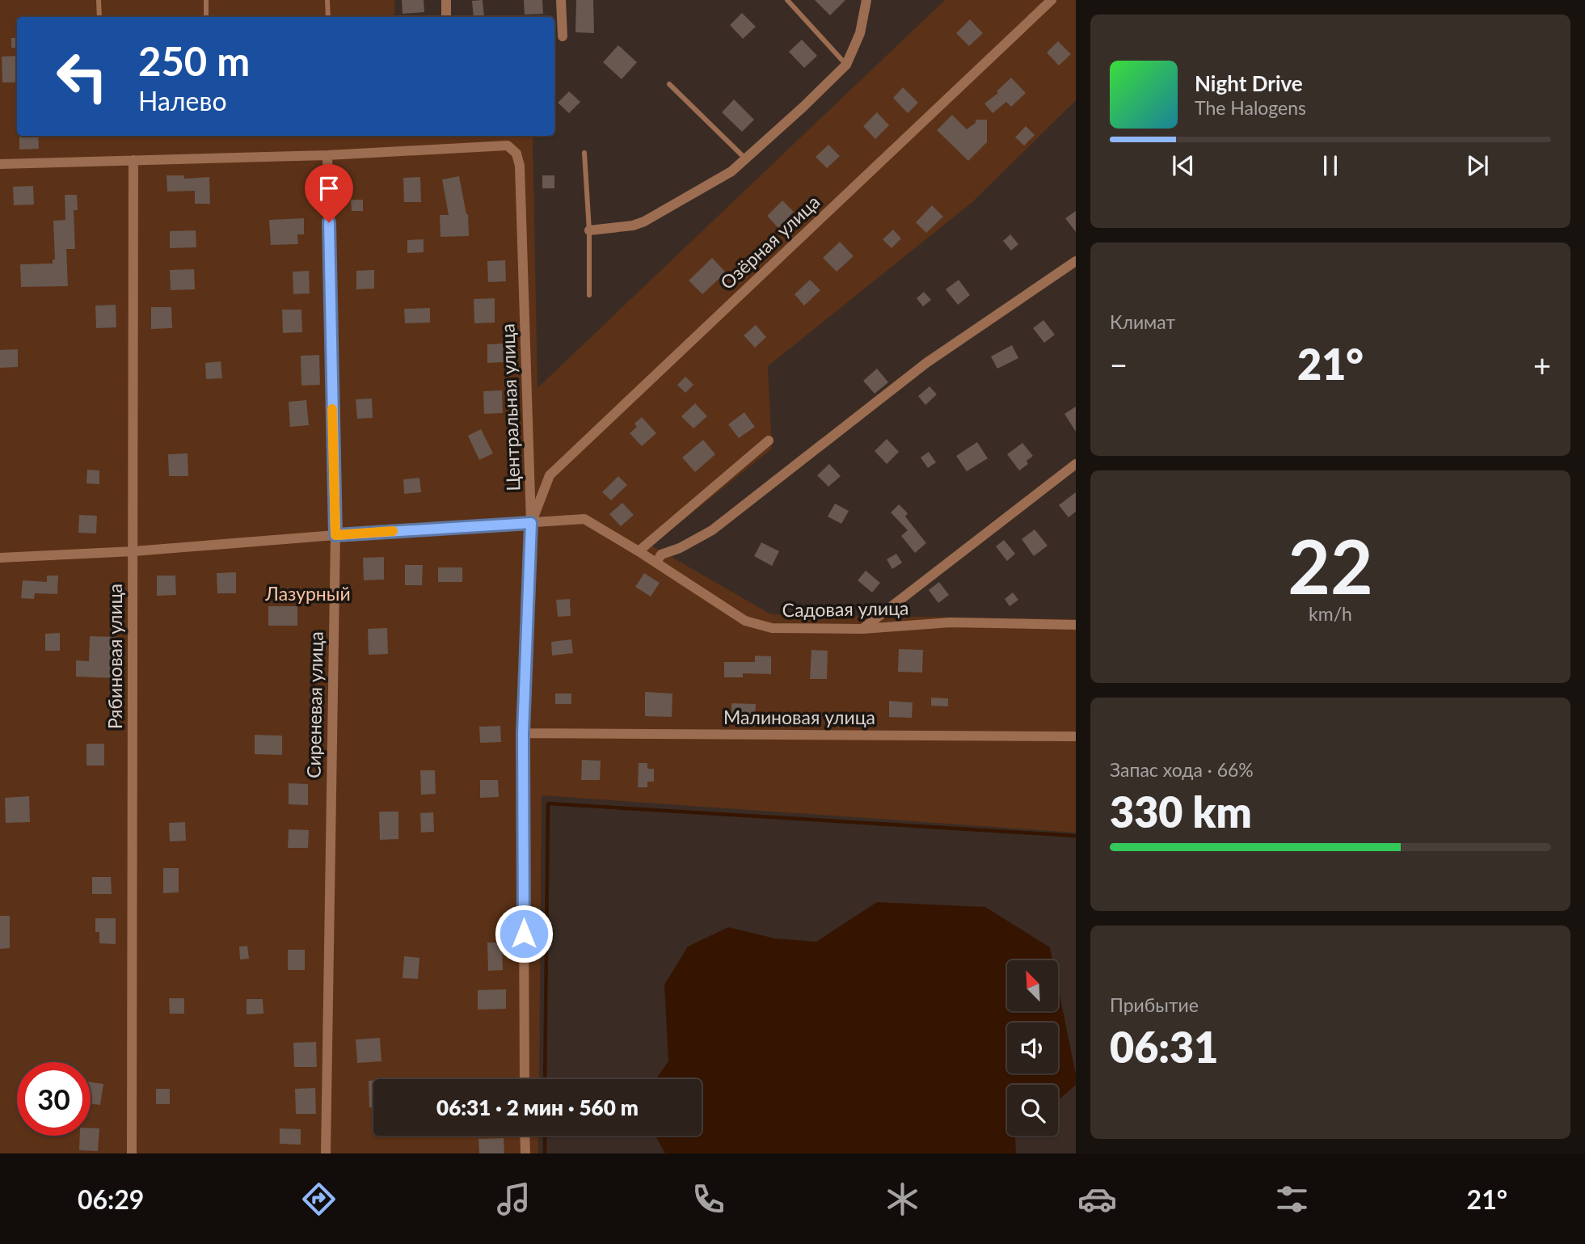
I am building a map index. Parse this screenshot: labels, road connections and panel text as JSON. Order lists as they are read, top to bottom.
{
  "streets": {
    "street": [
      "Озёрная улица",
      "Центральная улица",
      "Садовая улица",
      "Рябиновая улица",
      "Сиреневая улица",
      "Малиновая улица"
    ]
  },
  "crossings": [
    ["Озёрная улица", "Центральная улица"],
    ["Озёрная улица", "Садовая улица"],
    ["Центральная улица", "Садовая улица"],
    ["Центральная улица", "Сиреневая улица"],
    ["Центральная улица", "Малиновая улица"],
    ["Садовая улица", "Рябиновая улица"],
    ["Садовая улица", "Сиреневая улица"]
  ],
  "parks": ["Лазурный"],
  "north": "top left",
  "page": {
    "turn": ["250 m", "Налево"],
    "song": ["Night Drive", "The Halogens"],
    "tile": [
      "Климат",
      ["22", "km/h"],
      ["Запас хода · 66%", "330 km"],
      ["Прибытие", "06:31"]
    ],
    "heat": ["−", "21°", "+"],
    "limit": "30",
    "trip": "06:31 · 2 мин · 560 m",
    "tabs": ["06:29", "21°"]
  }
}
